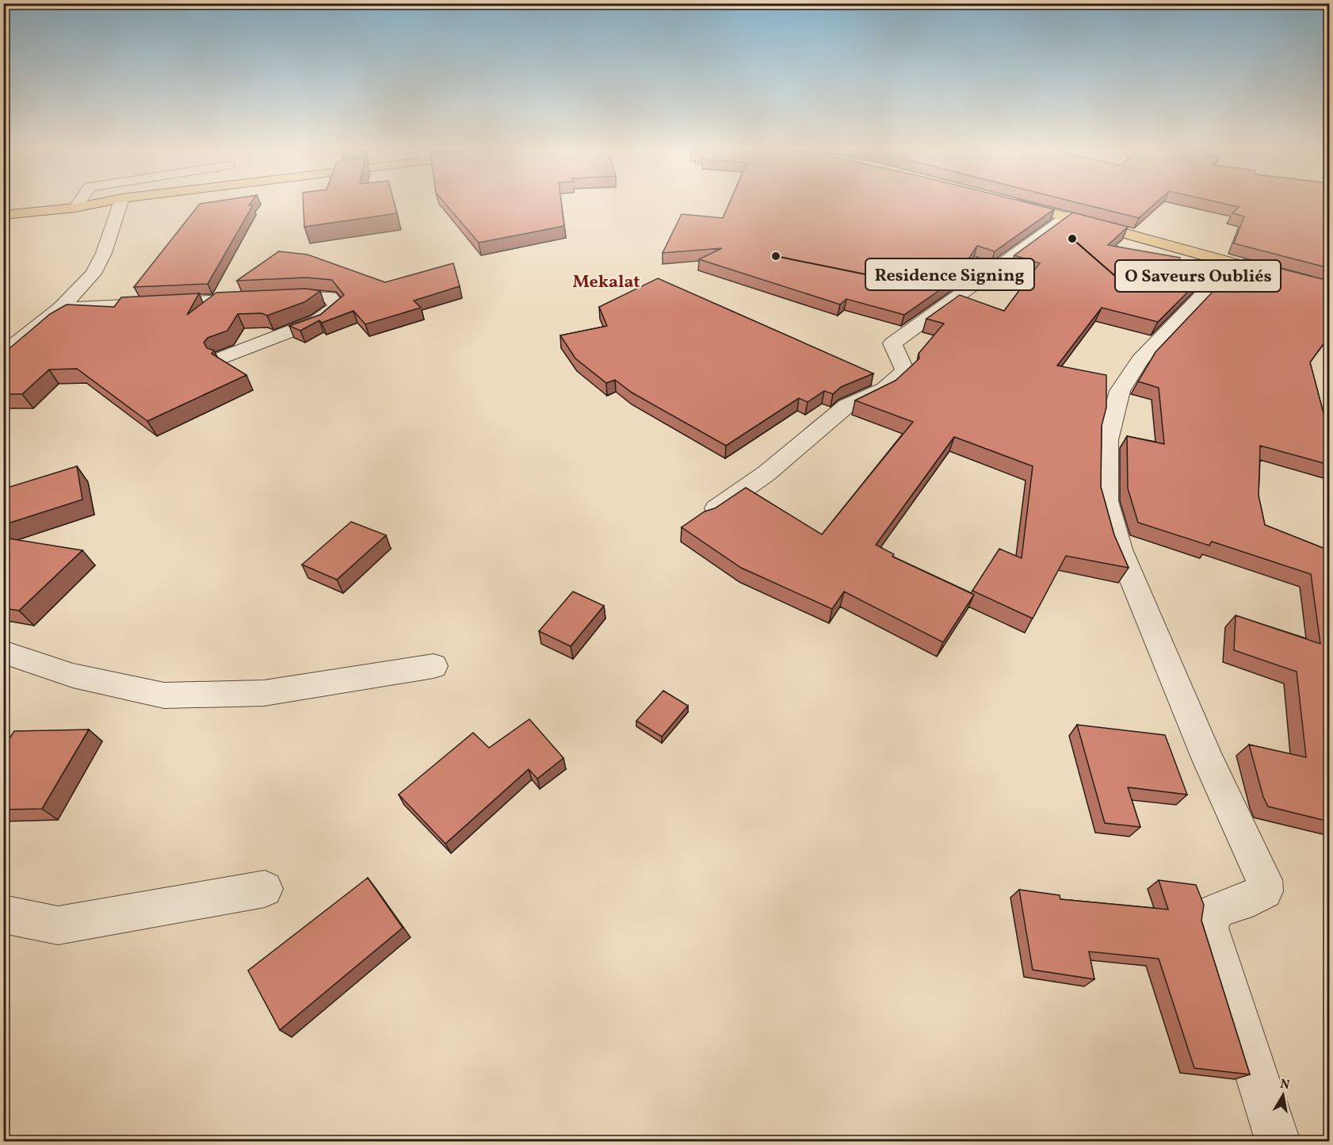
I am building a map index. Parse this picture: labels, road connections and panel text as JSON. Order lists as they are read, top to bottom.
{
  "districts": ["Mekalat"],
  "places": ["O Saveurs Oubliés", "Residence Signing"],
  "north": "top"
}
